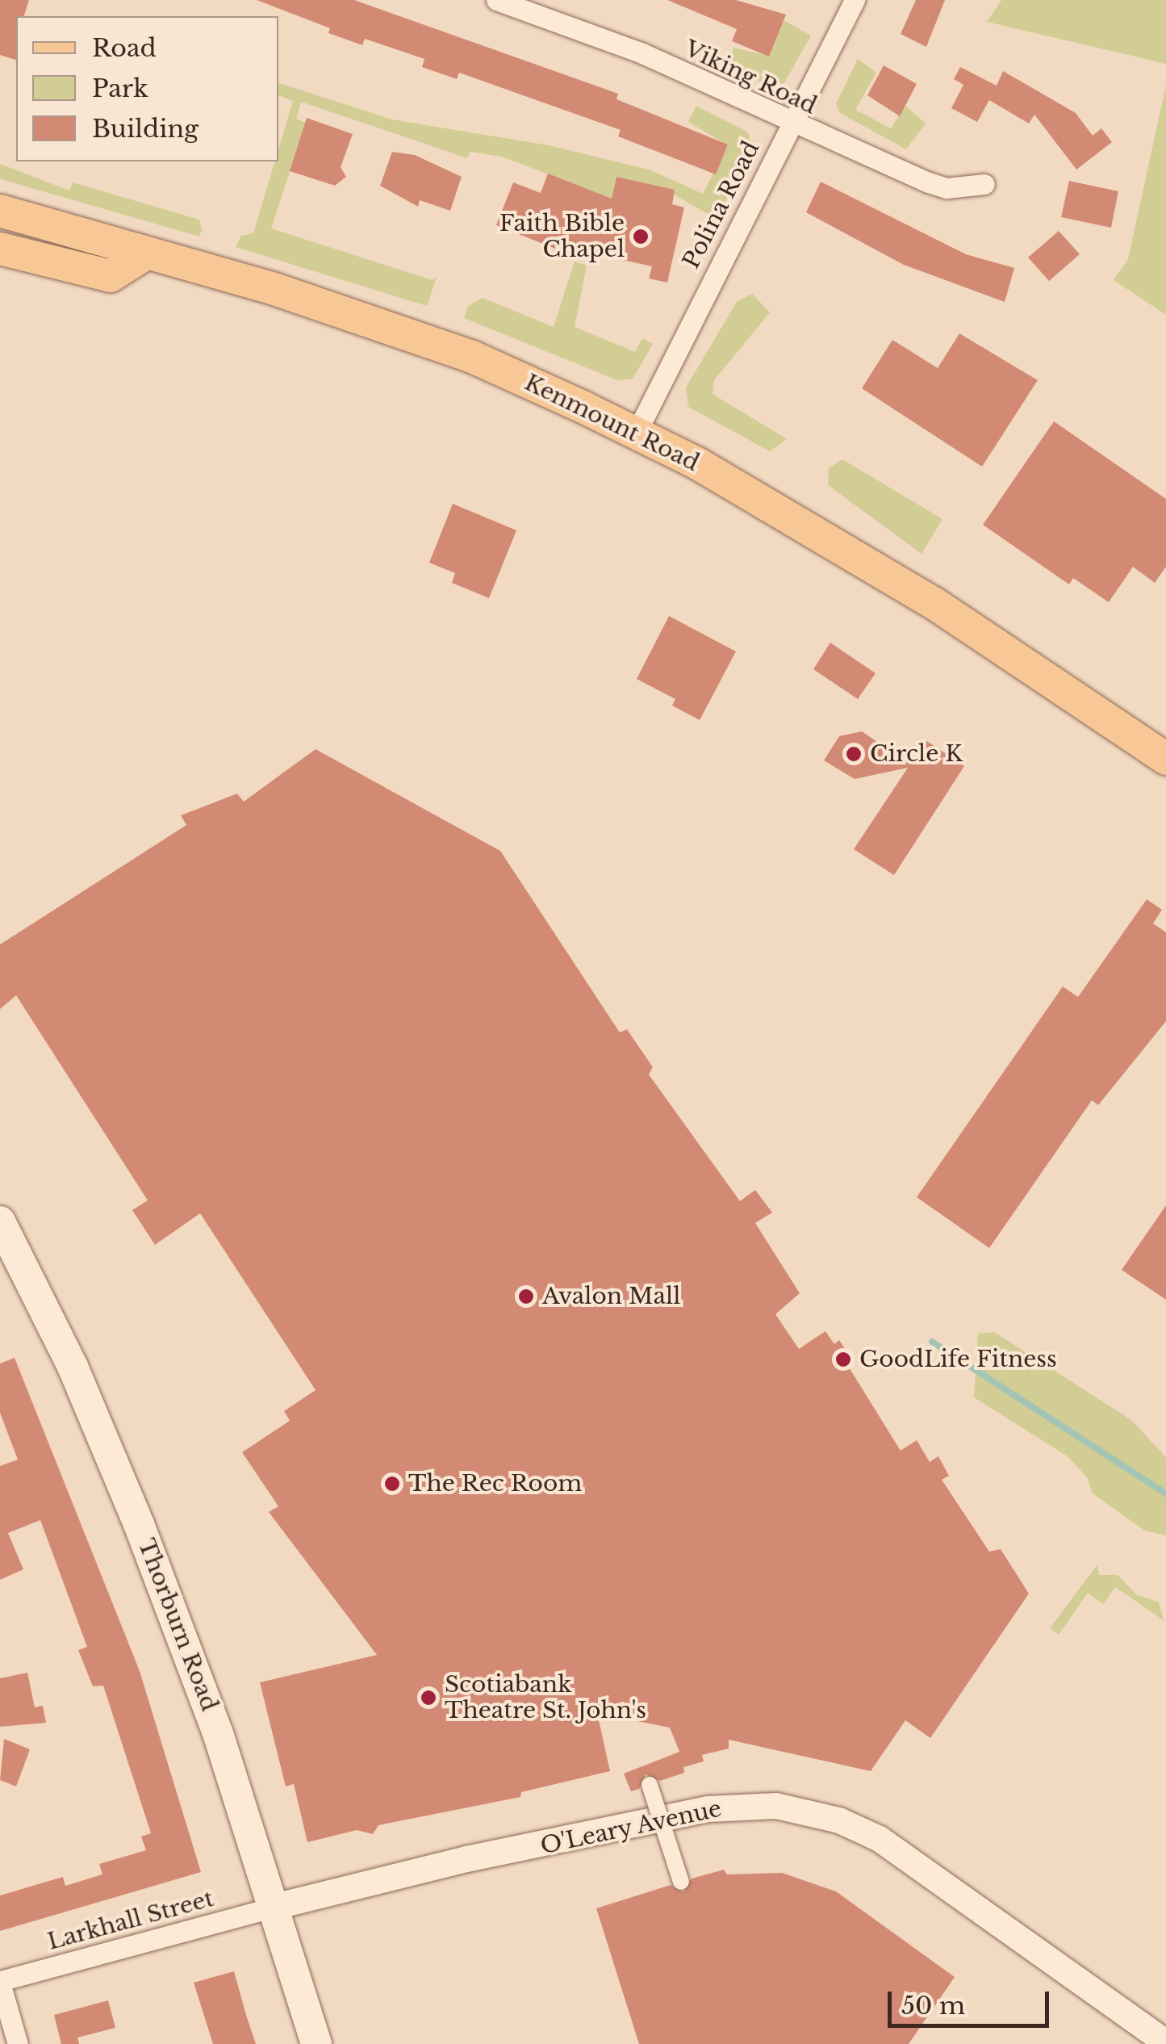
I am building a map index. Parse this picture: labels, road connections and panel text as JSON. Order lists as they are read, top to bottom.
{
  "streets": {
    "main road": ["Kenmount Road", "Thorburn Road"],
    "street": [
      "Viking Road",
      "Polina Road",
      "O'Leary Avenue",
      "Larkhall Street"
    ]
  },
  "crossings": [
    ["Viking Road", "Polina Road"],
    ["Polina Road", "Kenmount Road"],
    ["Thorburn Road", "O'Leary Avenue"],
    ["Thorburn Road", "Larkhall Street"],
    ["O'Leary Avenue", "Larkhall Street"]
  ],
  "places": [
    "Faith Bible Chapel",
    "Circle K",
    "Avalon Mall",
    "GoodLife Fitness",
    "The Rec Room",
    "Scotiabank Theatre St. John's"
  ],
  "legend": ["Road", "Park", "Building"],
  "scale_bar": "50 m"
}
